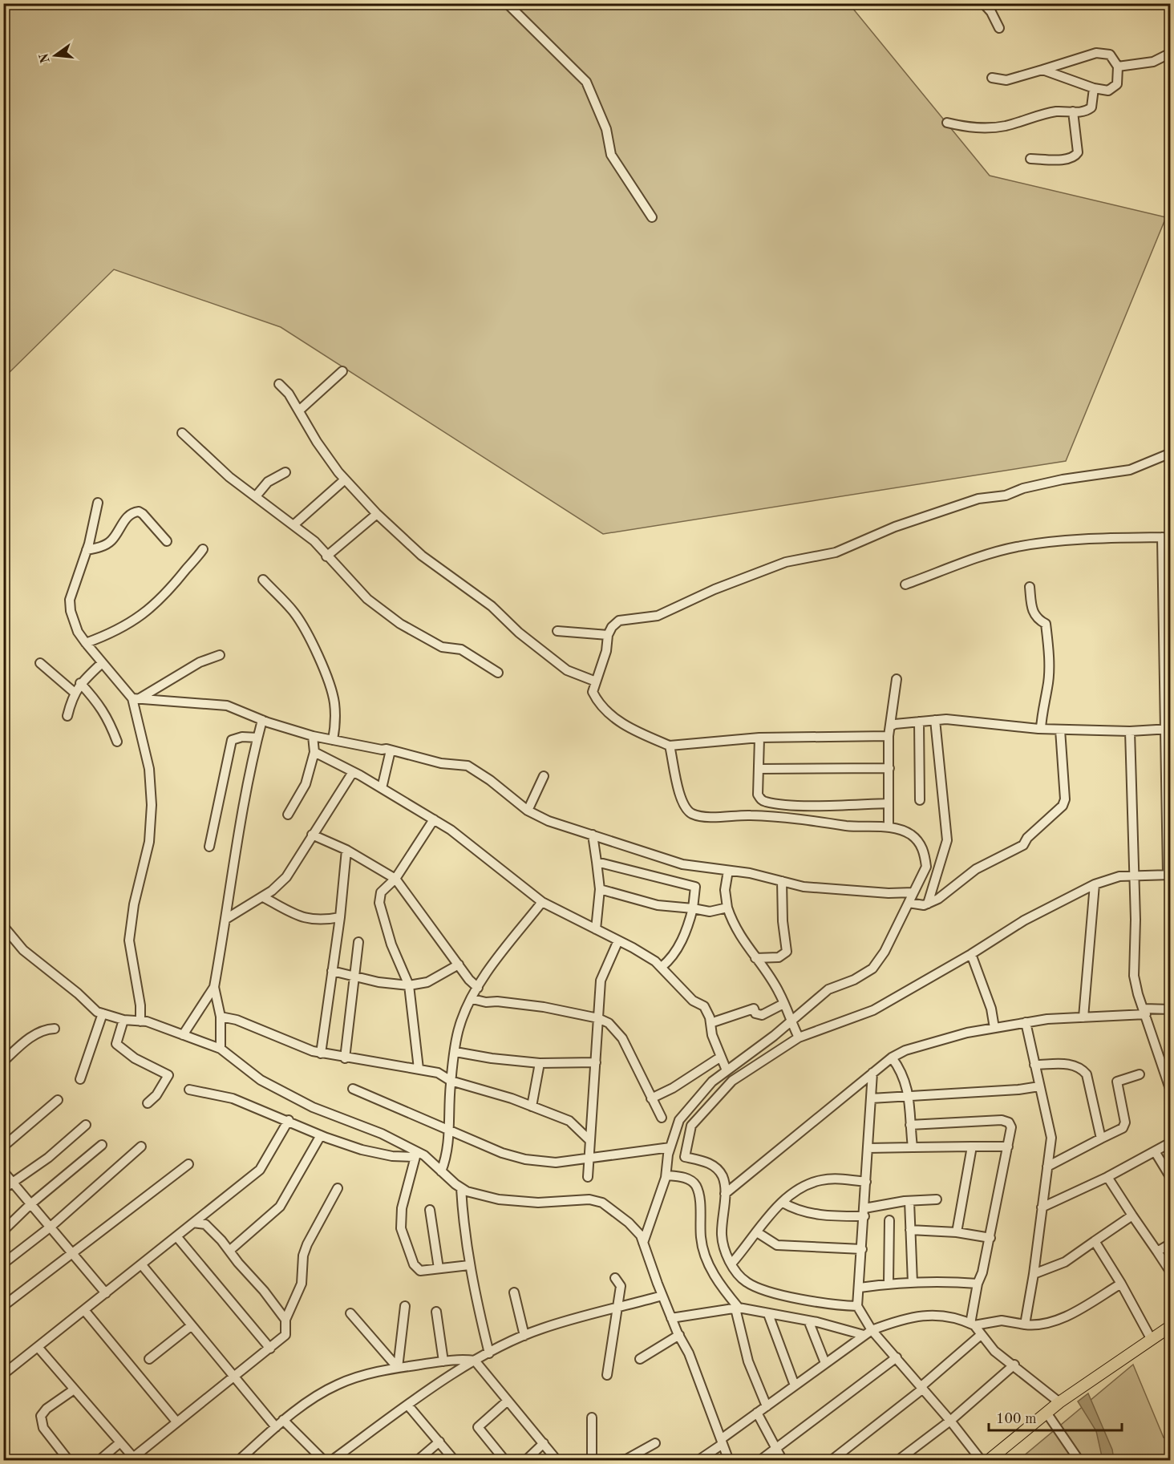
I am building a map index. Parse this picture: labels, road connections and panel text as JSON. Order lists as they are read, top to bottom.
{
  "scale_bar": "100 m",
  "north": "left"
}
